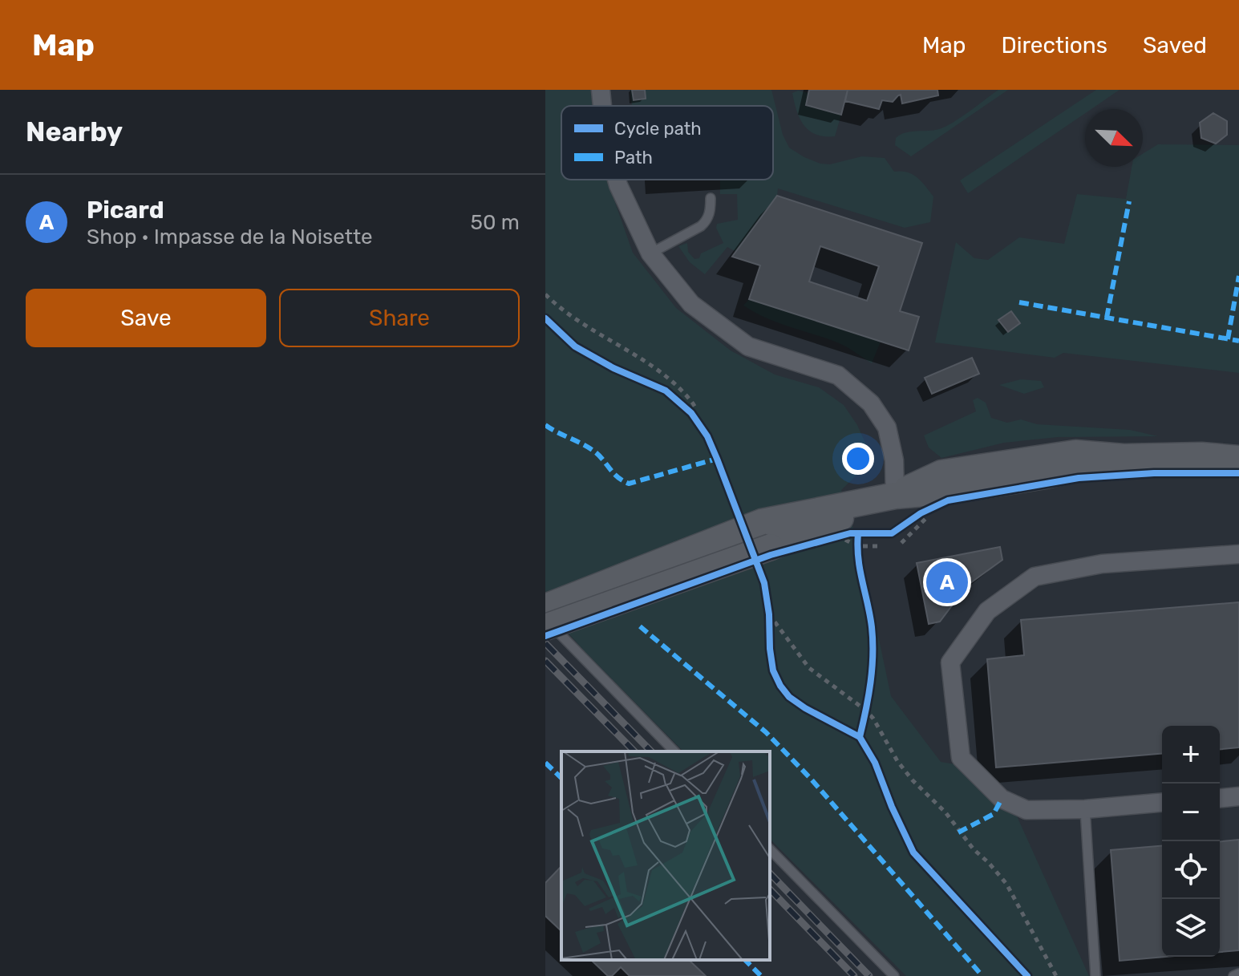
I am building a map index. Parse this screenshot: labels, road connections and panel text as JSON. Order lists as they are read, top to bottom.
{
  "legend": ["Cycle path", "Path"],
  "north": "bottom right",
  "page": {
    "header": "Map",
    "nav": ["Map", "Directions", "Saved"],
    "heading": "Nearby",
    "list": [
      {
        "mark": "A",
        "name": "Picard",
        "note": "Shop · Impasse de la Noisette",
        "value": "50 m"
      }
    ],
    "buttons": ["Save", "Share"],
    "pins": "A",
    "map_buttons": ["+", "−"]
  }
}
